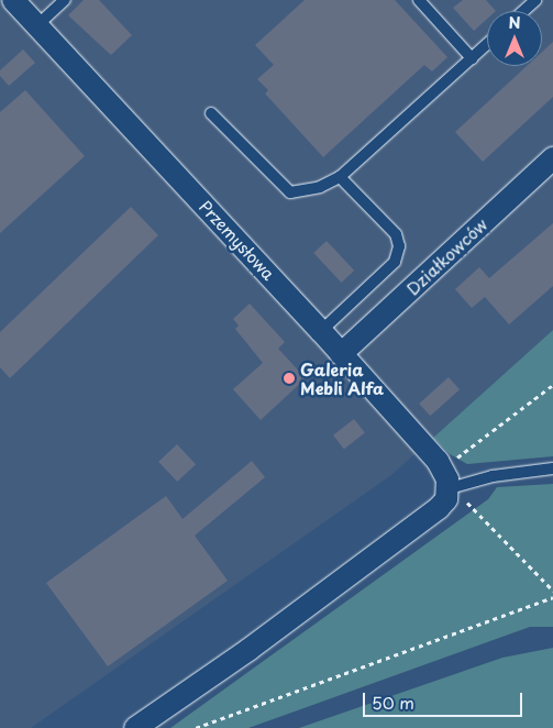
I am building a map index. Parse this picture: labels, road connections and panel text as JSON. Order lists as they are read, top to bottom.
{
  "streets": {
    "street": ["Przemysłowa", "Działkowców"]
  },
  "crossings": [
    ["Przemysłowa", "Działkowców"]
  ],
  "places": ["Galeria Mebli Alfa"],
  "scale_bar": "50 m",
  "north": "top"
}
